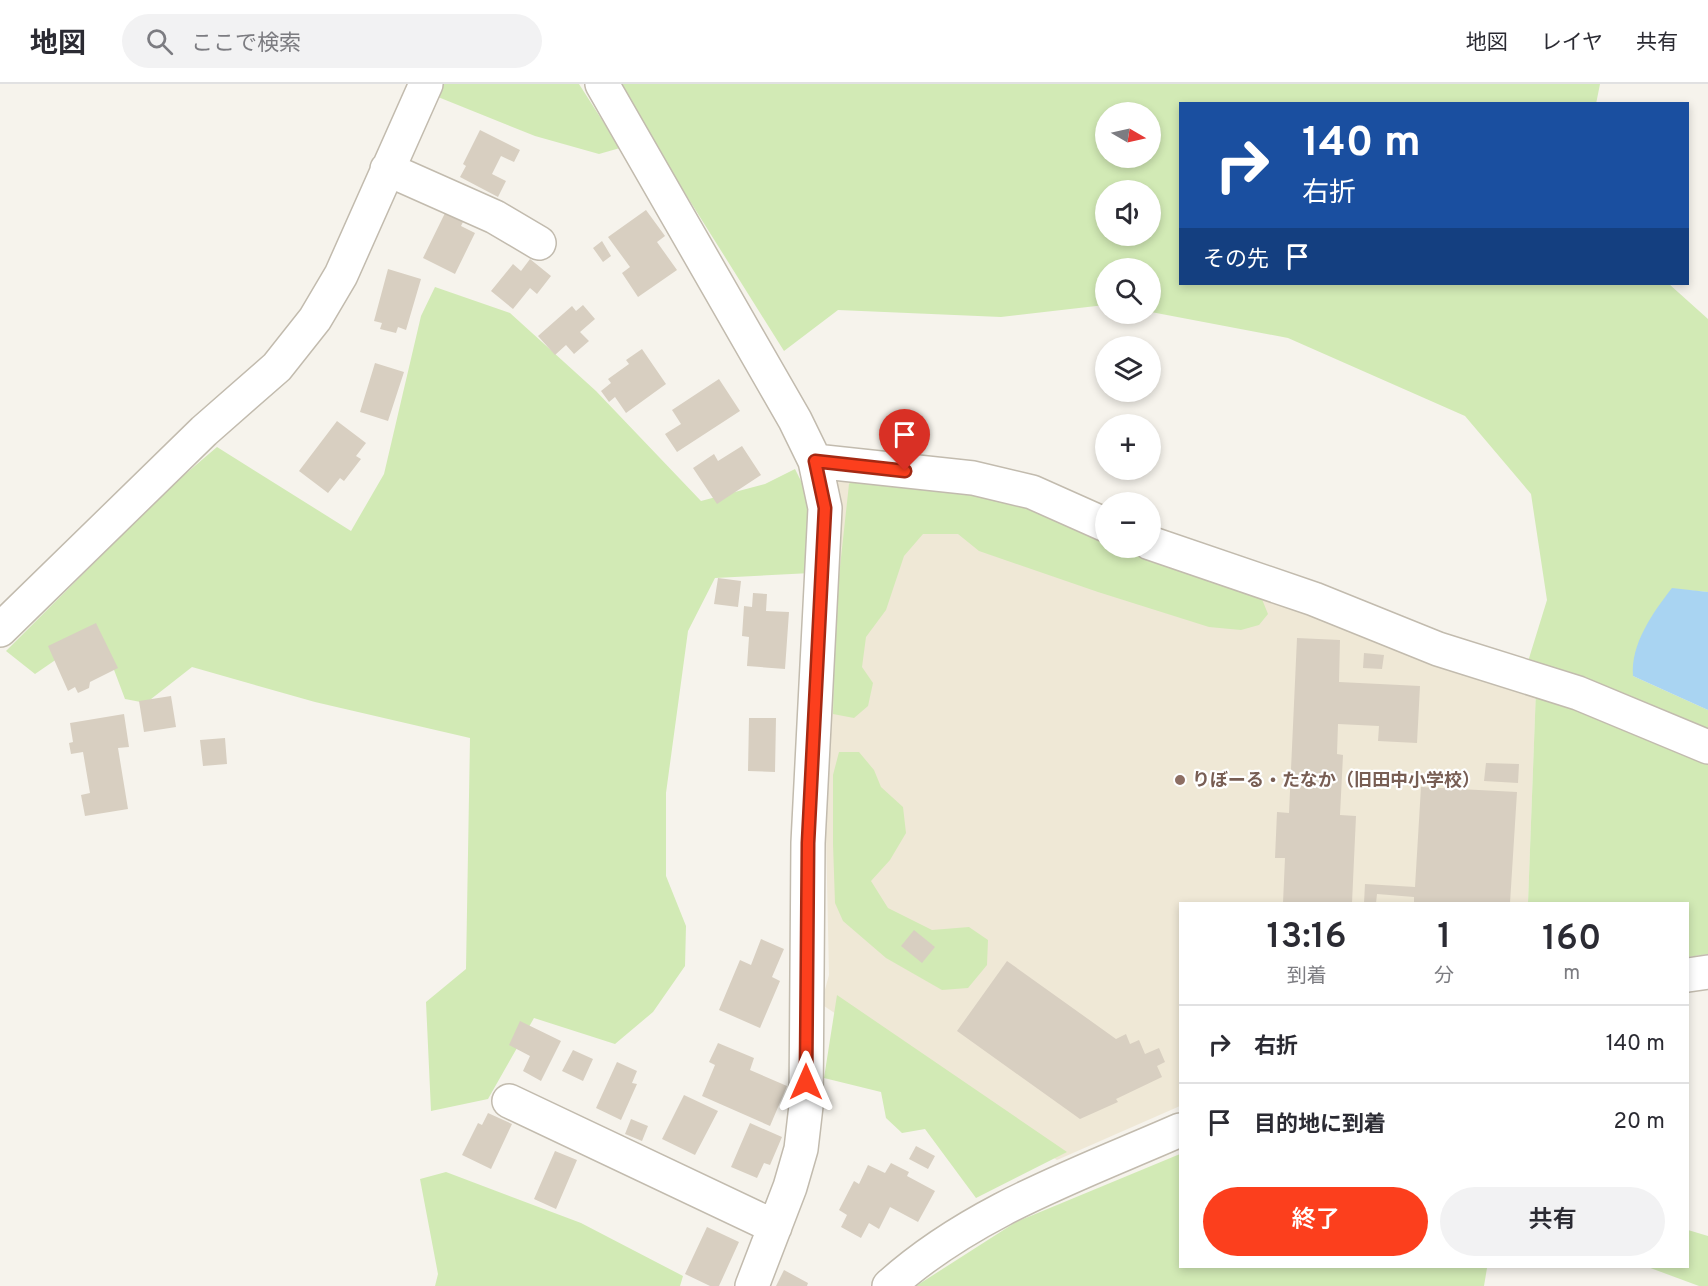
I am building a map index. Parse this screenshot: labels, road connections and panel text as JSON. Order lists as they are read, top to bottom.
{
  "places": ["りぼーる・たなか（旧田中小学校）"],
  "north": "right",
  "page": {
    "header": "地図",
    "search": "ここで検索",
    "nav": ["地図", "レイヤ", "共有"],
    "map_buttons": ["+", "−"],
    "turn": ["140 m", "右折"],
    "then": "その先",
    "eta": [
      "13:16",
      "到着",
      "1",
      "分",
      "160",
      "m"
    ],
    "list": [
      {
        "name": "右折",
        "value": "140 m"
      },
      {
        "name": "目的地に到着",
        "value": "20 m"
      }
    ],
    "buttons": ["終了", "共有"]
  }
}
